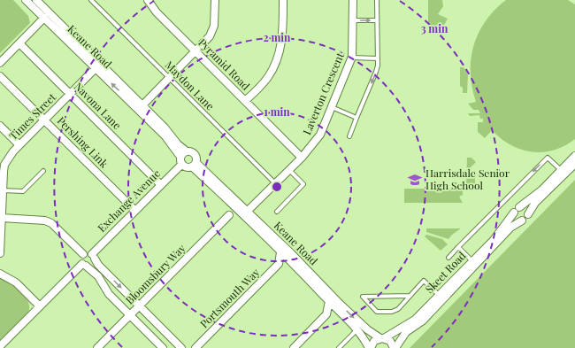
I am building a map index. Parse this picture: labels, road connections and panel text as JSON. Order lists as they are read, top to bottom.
{
  "streets": {
    "street": [
      "Keane Road",
      "Pyramid Road",
      "Laverton Crescent",
      "Navona Lane",
      "Times Street",
      "Pershing Link",
      "Exchange Avenue",
      "Skeet Road",
      "Bloomsbury Way",
      "Portsmouth Way"
    ],
    "lane": ["Maydon Lane"]
  },
  "crossings": [
    ["Keane Road", "Laverton Crescent"],
    ["Keane Road", "Times Street"],
    ["Keane Road", "Exchange Avenue"],
    ["Keane Road", "Skeet Road"],
    ["Pyramid Road", "Laverton Crescent"],
    ["Maydon Lane", "Laverton Crescent"],
    ["Navona Lane", "Times Street"],
    ["Navona Lane", "Exchange Avenue"],
    ["Times Street", "Pershing Link"],
    ["Pershing Link", "Exchange Avenue"]
  ],
  "places": {
    "school or university": ["Harrisdale Senior High School"]
  },
  "rings": ["3 min", "2 min", "1 min"]
}
